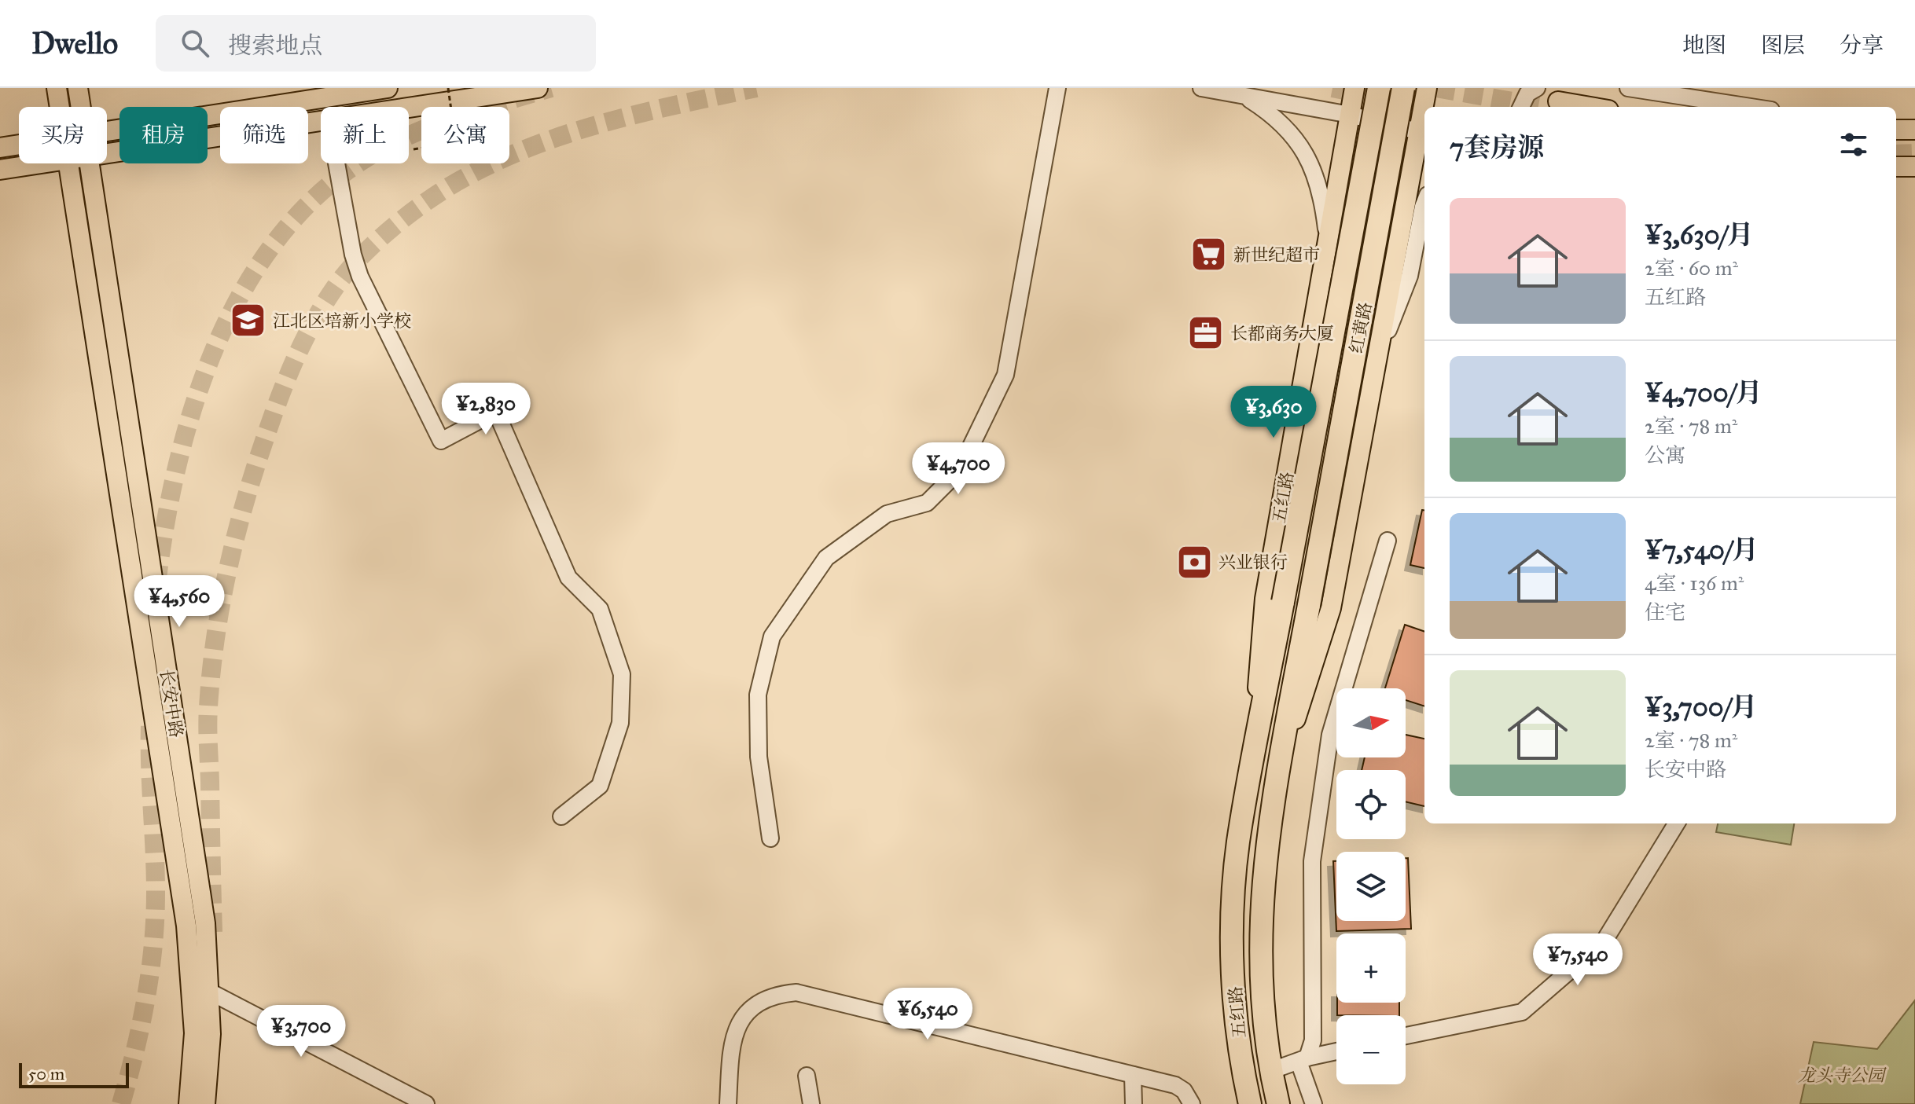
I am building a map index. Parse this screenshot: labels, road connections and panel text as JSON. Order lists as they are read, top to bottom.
{
  "streets": {
    "highway": ["红黄路", "五红路"],
    "main road": ["长安中路"]
  },
  "crossings": [
    ["红黄路", "五红路"]
  ],
  "parks": ["龙头寺公园"],
  "places": {
    "supermarket": ["新世纪超市"],
    "school or university": ["江北区培新小学校"],
    "office": ["长都商务大厦"],
    "bank": ["兴业银行"]
  },
  "scale_bar": "50 m",
  "north": "right",
  "page": {
    "header": "Dwello",
    "search": "搜索地点",
    "nav": ["地图", "图层", "分享"],
    "chip": [
      "买房",
      "租房",
      "筛选",
      "新上",
      "公寓"
    ],
    "heading": "7套房源",
    "list": [
      {
        "name": "¥3,630/月",
        "note": "2室 · 60 m² · 五红路"
      },
      {
        "name": "¥4,700/月",
        "note": "2室 · 78 m² · 公寓"
      },
      {
        "name": "¥7,540/月",
        "note": "4室 · 136 m² · 住宅"
      },
      {
        "name": "¥3,700/月",
        "note": "2室 · 78 m² · 长安中路"
      }
    ],
    "price": [
      "¥2,830",
      "¥3,630",
      "¥4,700",
      "¥4,560",
      "¥7,540",
      "¥6,540",
      "¥3,700"
    ],
    "map_buttons": ["+", "−"],
    "scale": "50 m"
  }
}
